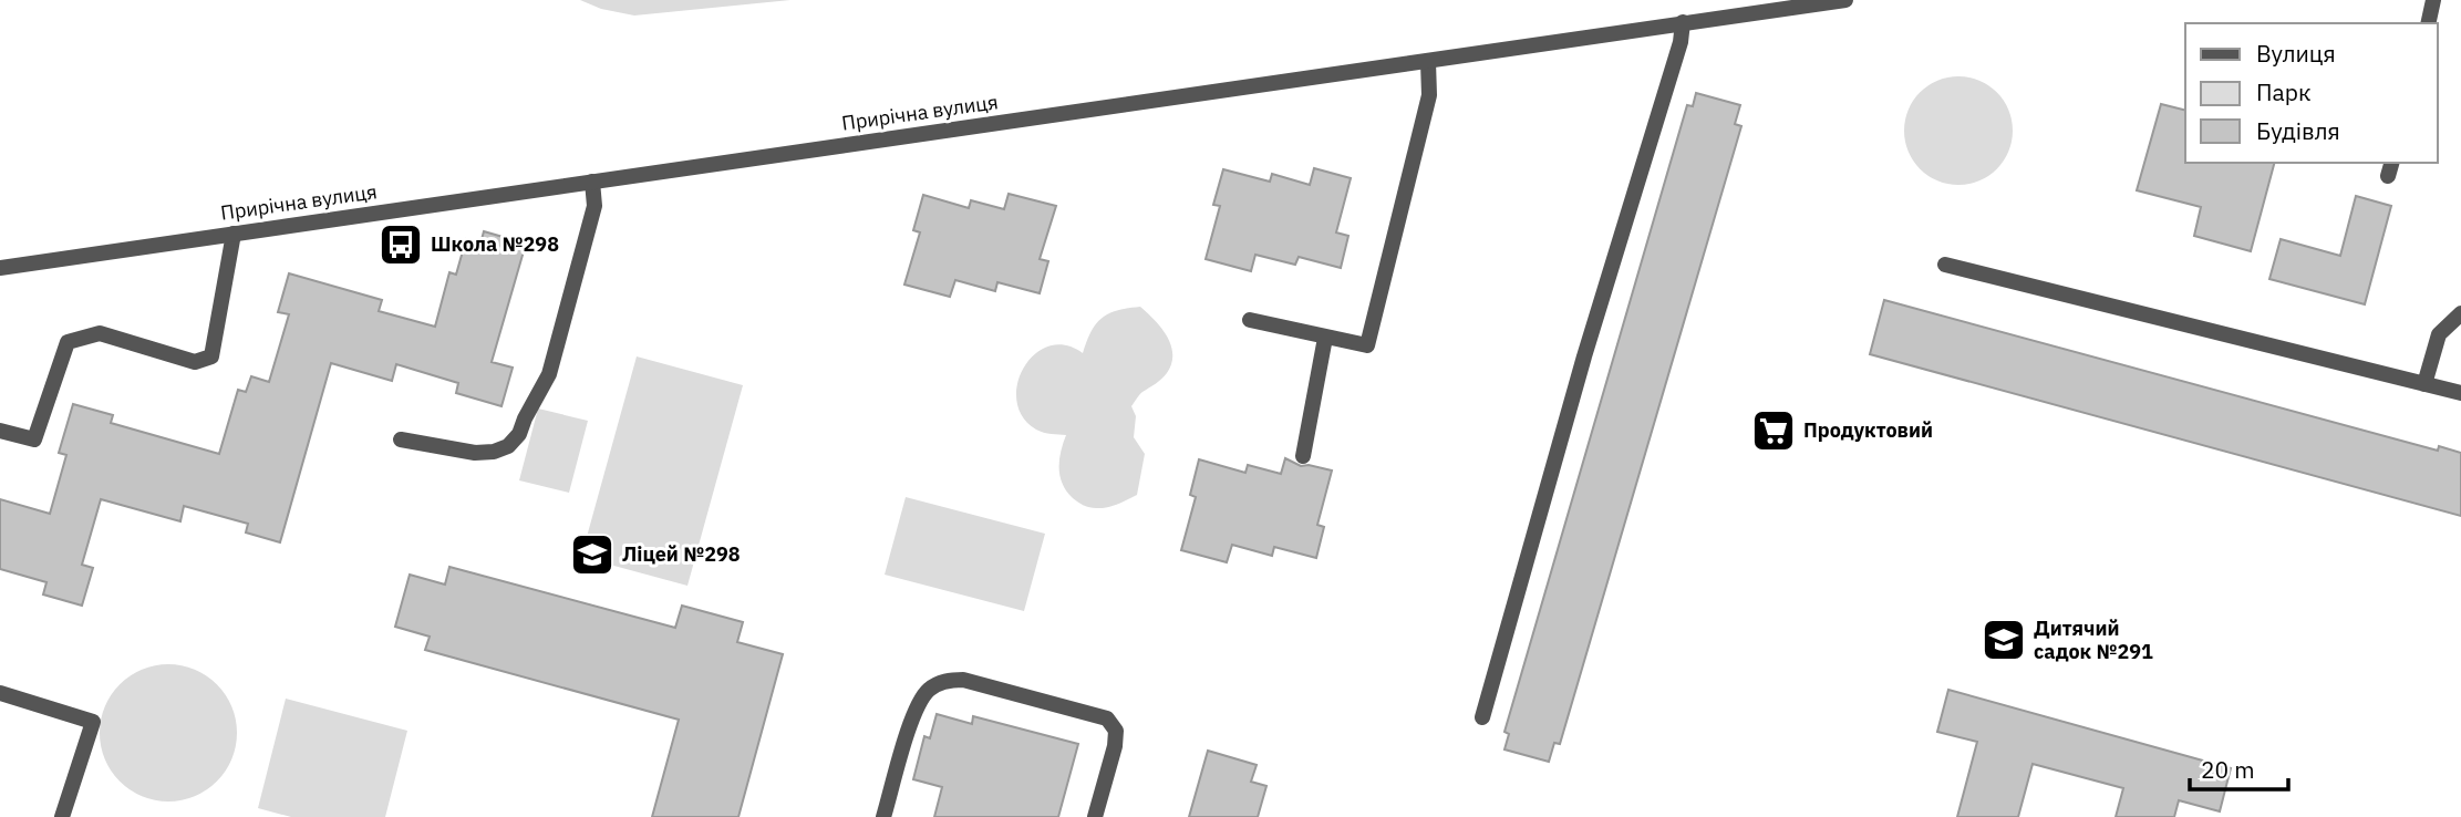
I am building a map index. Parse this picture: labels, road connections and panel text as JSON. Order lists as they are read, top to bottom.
{
  "streets": {
    "street": ["Прирічна вулиця"]
  },
  "places": {
    "bus stop": ["Школа №298"],
    "supermarket": ["Продуктовий"],
    "school or university": ["Ліцей №298", "Дитячий садок №291"]
  },
  "legend": ["Вулиця", "Парк", "Будівля"],
  "scale_bar": "20 m"
}
